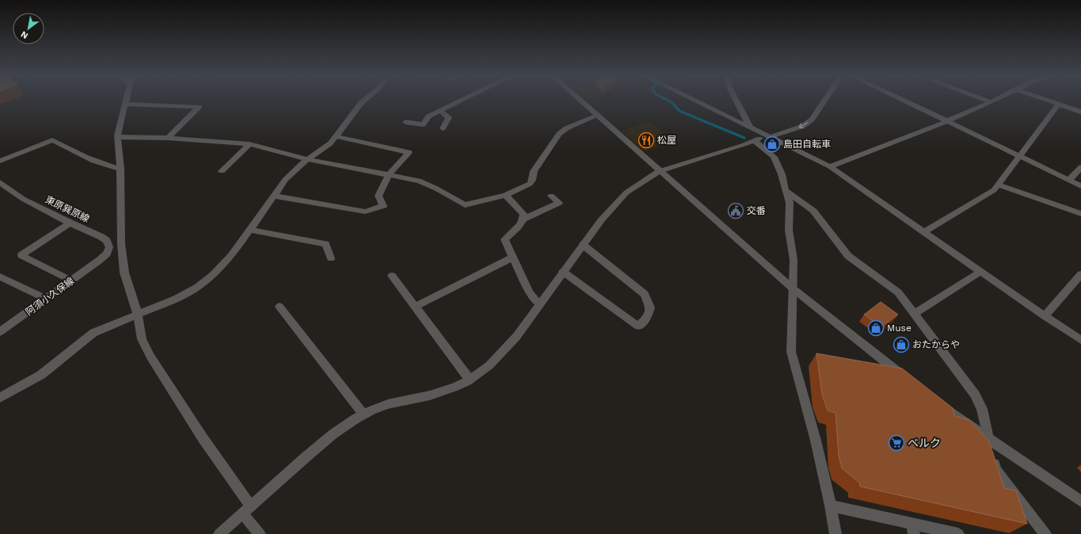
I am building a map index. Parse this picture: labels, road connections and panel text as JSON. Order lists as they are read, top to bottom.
{
  "streets": {
    "street": ["東原巽原線", "阿須小久保線"]
  },
  "crossings": [
    ["東原巽原線", "阿須小久保線"]
  ],
  "places": {
    "restaurant": ["松屋"],
    "shop": ["島田自転車", "Muse", "おたからや"],
    "public building": ["交番"],
    "supermarket": ["ベルク"]
  },
  "north": "bottom left"
}
